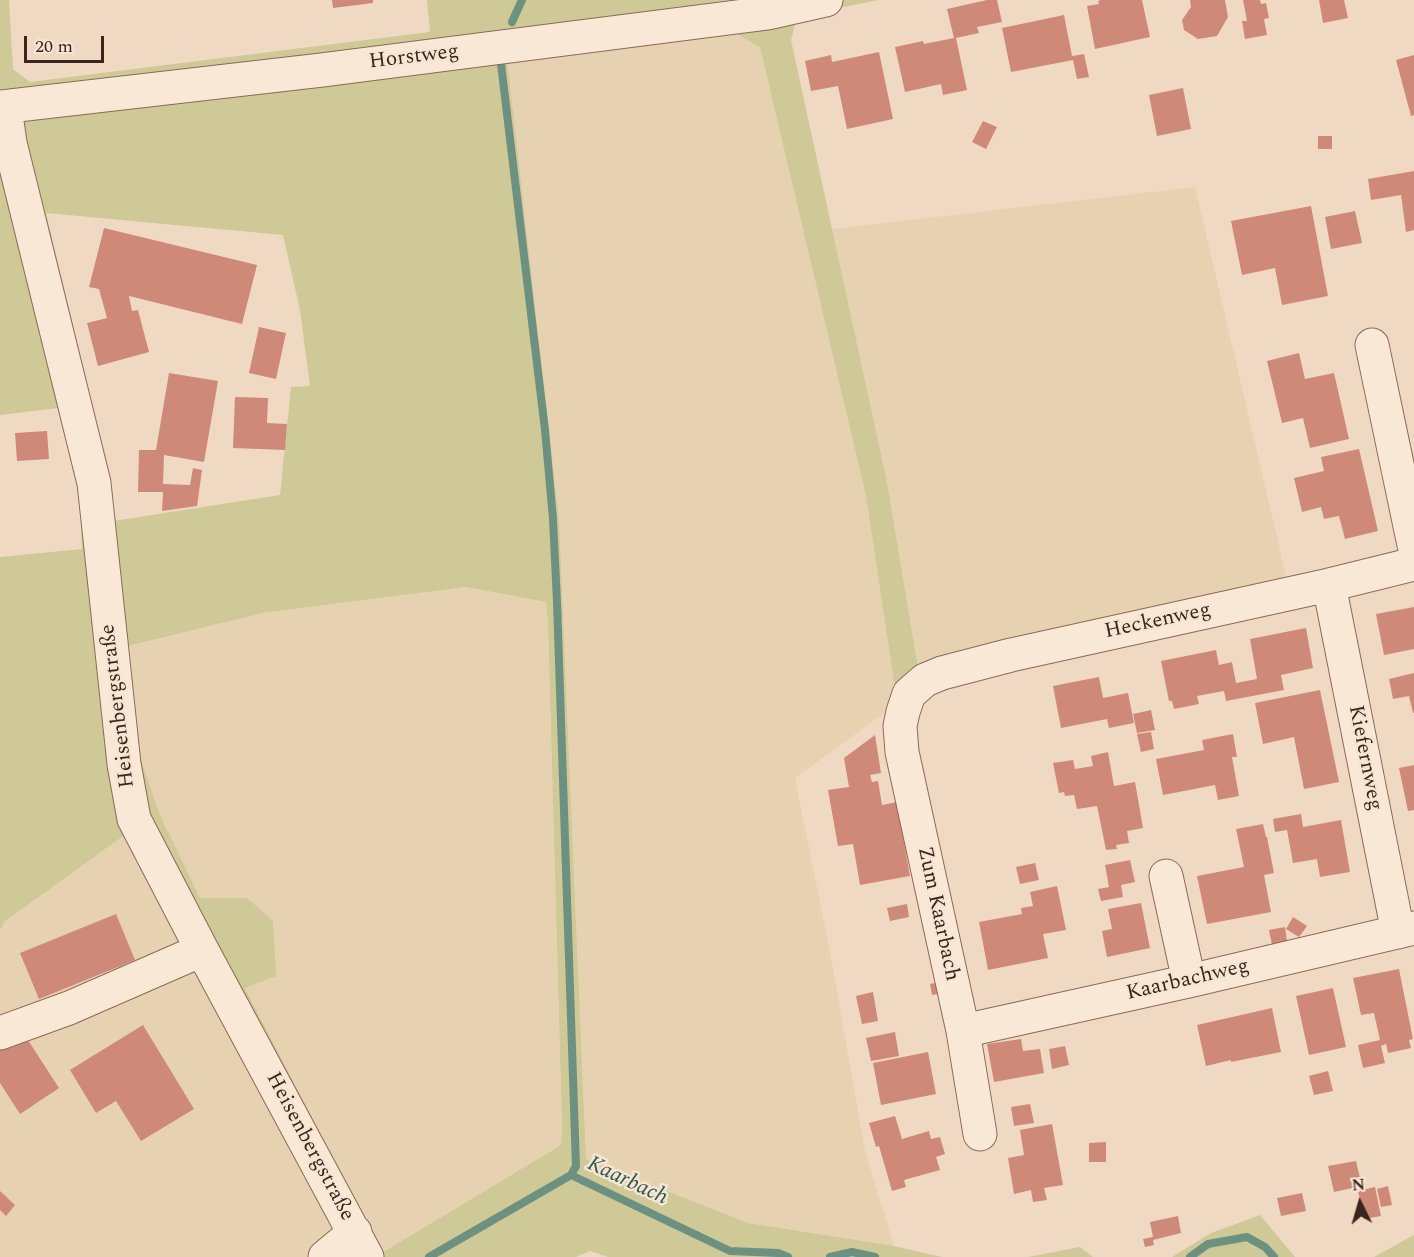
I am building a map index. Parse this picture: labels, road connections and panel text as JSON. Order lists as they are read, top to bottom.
{
  "streets": {
    "street": [
      "Horstweg",
      "Heckenweg",
      "Heisenbergstraße",
      "Kiefernweg",
      "Zum Kaarbach",
      "Kaarbachweg"
    ]
  },
  "crossings": [
    ["Horstweg", "Heisenbergstraße"],
    ["Heckenweg", "Kiefernweg"],
    ["Heckenweg", "Zum Kaarbach"],
    ["Kiefernweg", "Kaarbachweg"],
    ["Zum Kaarbach", "Kaarbachweg"]
  ],
  "water": ["Kaarbach"],
  "scale_bar": "20 m",
  "north": "top"
}
